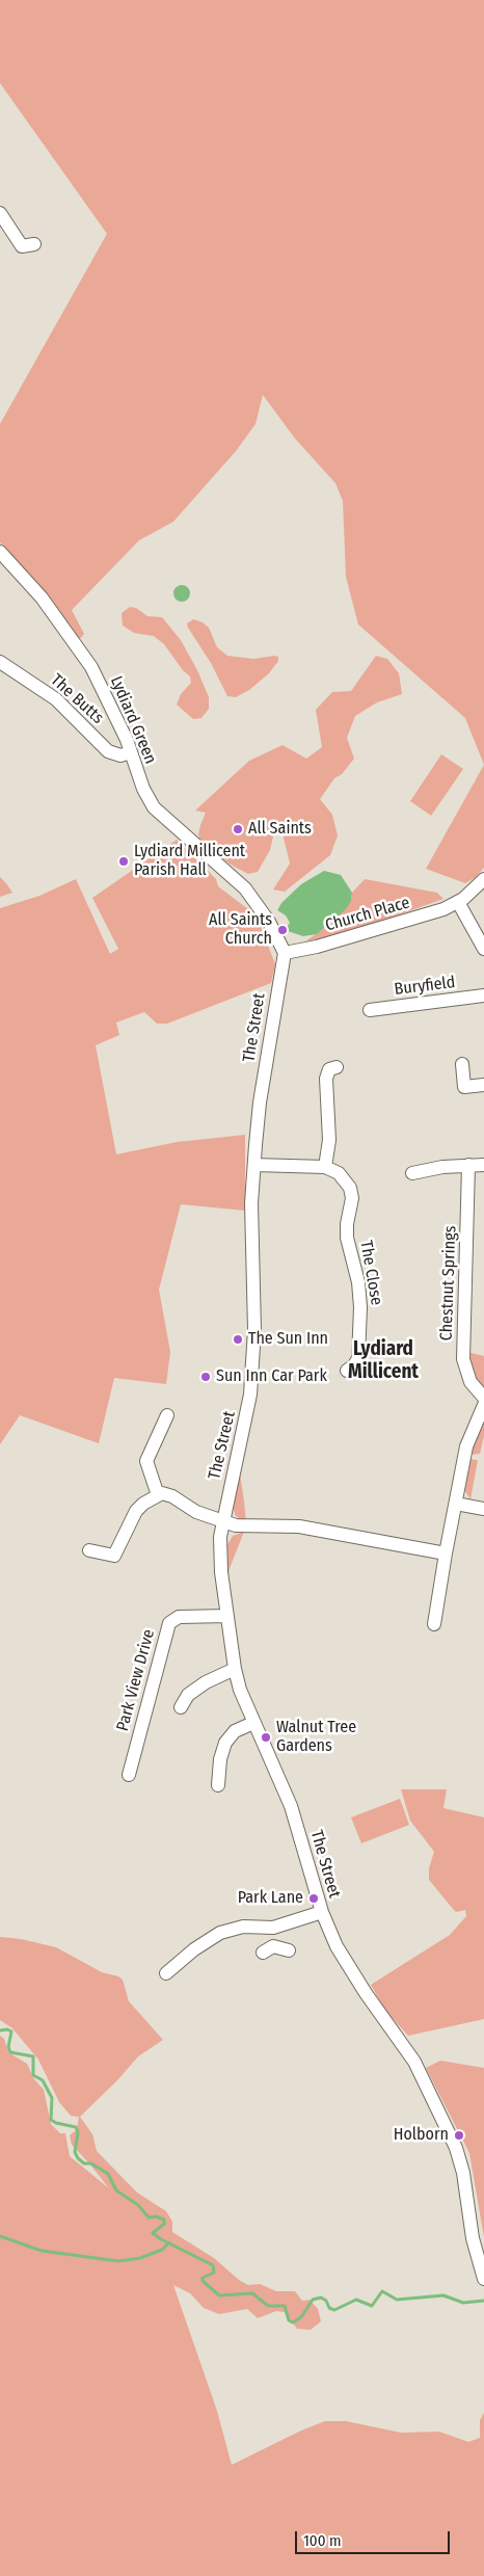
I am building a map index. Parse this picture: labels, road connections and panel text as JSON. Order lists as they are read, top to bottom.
{
  "streets": {
    "street": [
      "The Butts",
      "Lydiard Green",
      "Church Place",
      "Buryfield",
      "The Street",
      "The Close",
      "Chestnut Springs",
      "Park View Drive"
    ]
  },
  "crossings": [
    ["The Butts", "Lydiard Green"],
    ["Lydiard Green", "Church Place"],
    ["Lydiard Green", "The Street"],
    ["Church Place", "The Street"],
    ["The Street", "Park View Drive"]
  ],
  "districts": ["Lydiard Millicent"],
  "places": [
    "All Saints",
    "Lydiard Millicent Parish Hall",
    "All Saints Church",
    "The Sun Inn",
    "Sun Inn Car Park",
    "Walnut Tree Gardens",
    "Park Lane",
    "Holborn"
  ],
  "scale_bar": "100 m"
}
